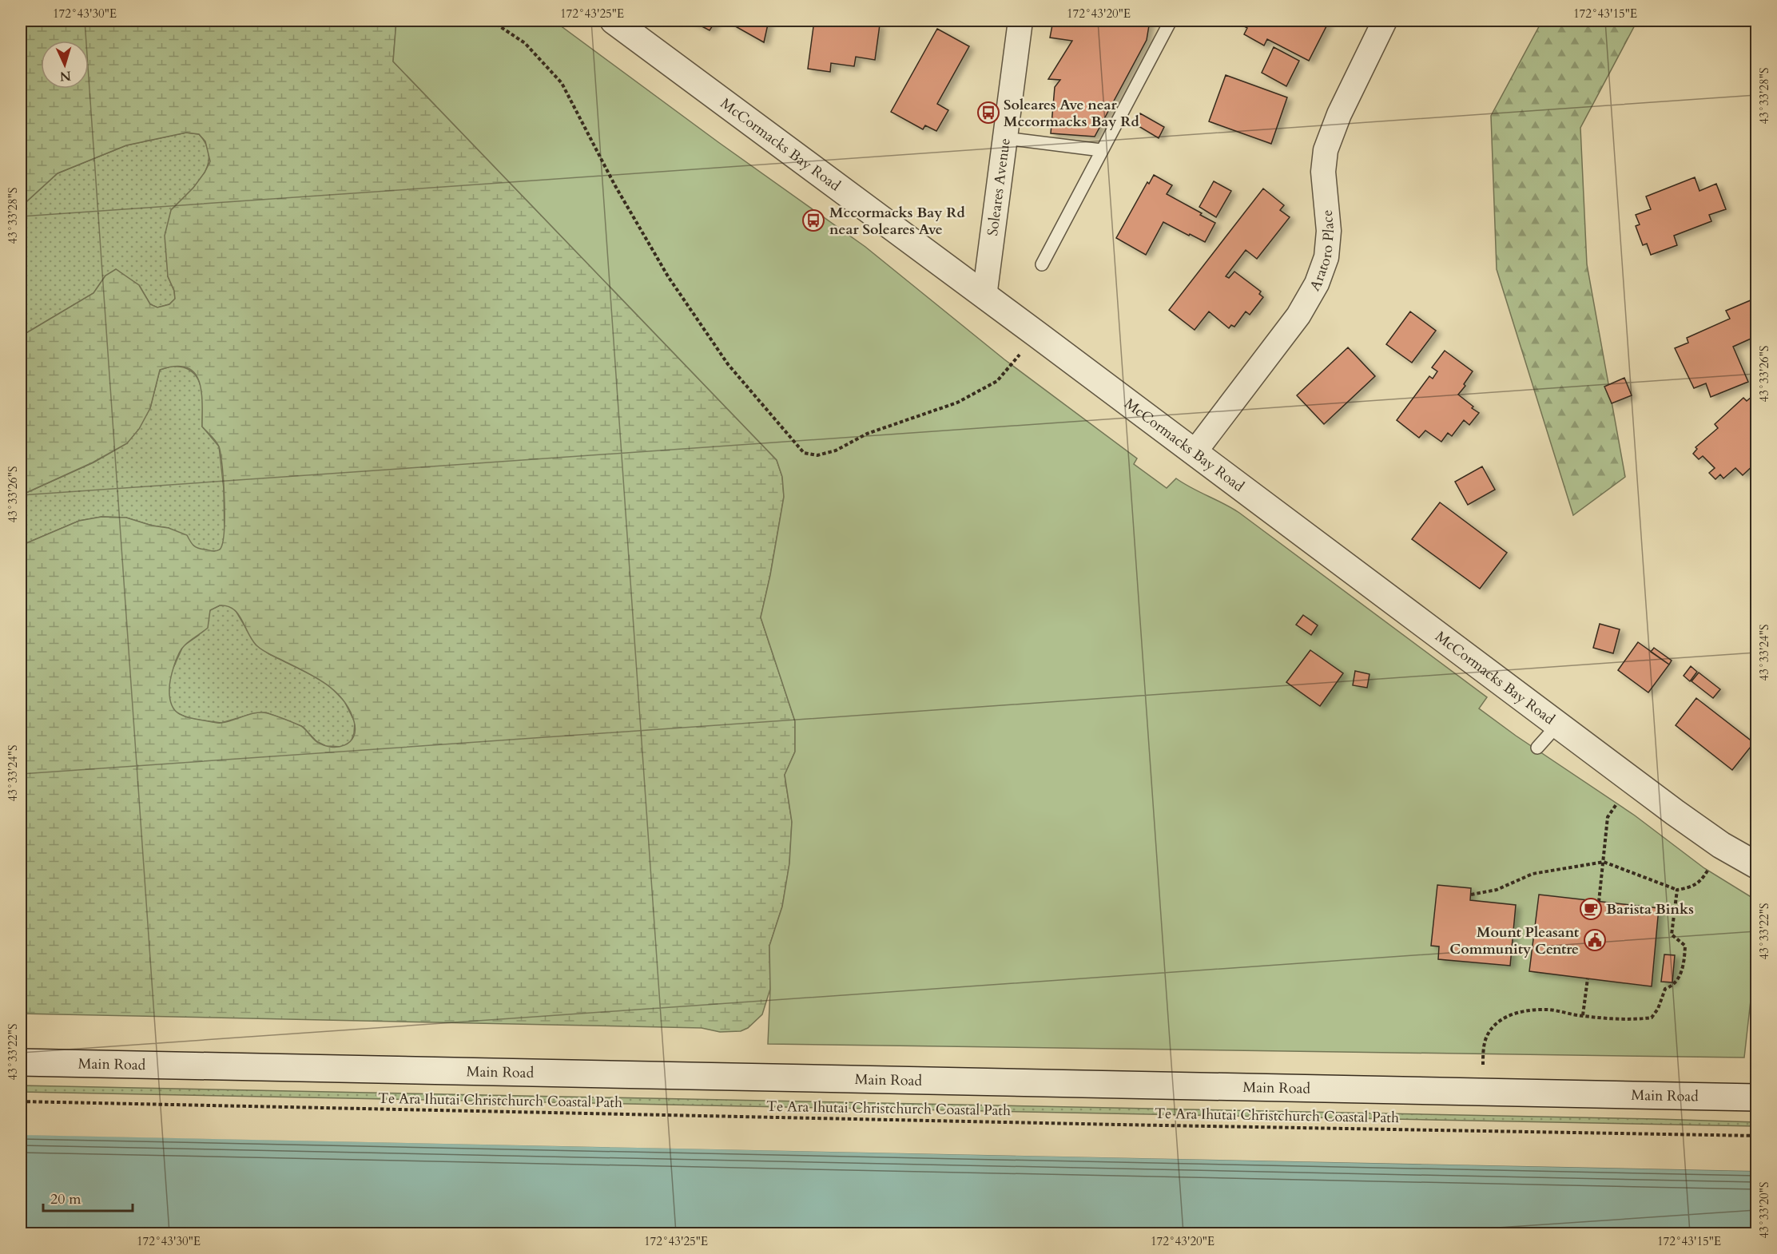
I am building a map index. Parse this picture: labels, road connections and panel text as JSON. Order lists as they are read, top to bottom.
{
  "streets": {
    "main road": ["McCormacks Bay Road", "Main Road"],
    "street": ["Soleares Avenue", "Aratoro Place"],
    "path": ["Te Ara Ihutai Christchurch Coastal Path"]
  },
  "crossings": [
    ["McCormacks Bay Road", "Soleares Avenue"],
    ["McCormacks Bay Road", "Aratoro Place"]
  ],
  "places": {
    "bus stop": ["Soleares Ave near Mccormacks Bay Rd", "Mccormacks Bay Rd near Soleares Ave"],
    "cafe": ["Barista Binks"],
    "public building": ["Mount Pleasant Community Centre"]
  },
  "scale_bar": "20 m",
  "north": "bottom",
  "coordinates": [
    "172°43'30\"E",
    "172°43'25\"E",
    "172°43'20\"E",
    "172°43'15\"E",
    "43°33'28\"S",
    "43°33'26\"S",
    "43°33'24\"S",
    "43°33'22\"S",
    "43°33'20\"S"
  ]
}
